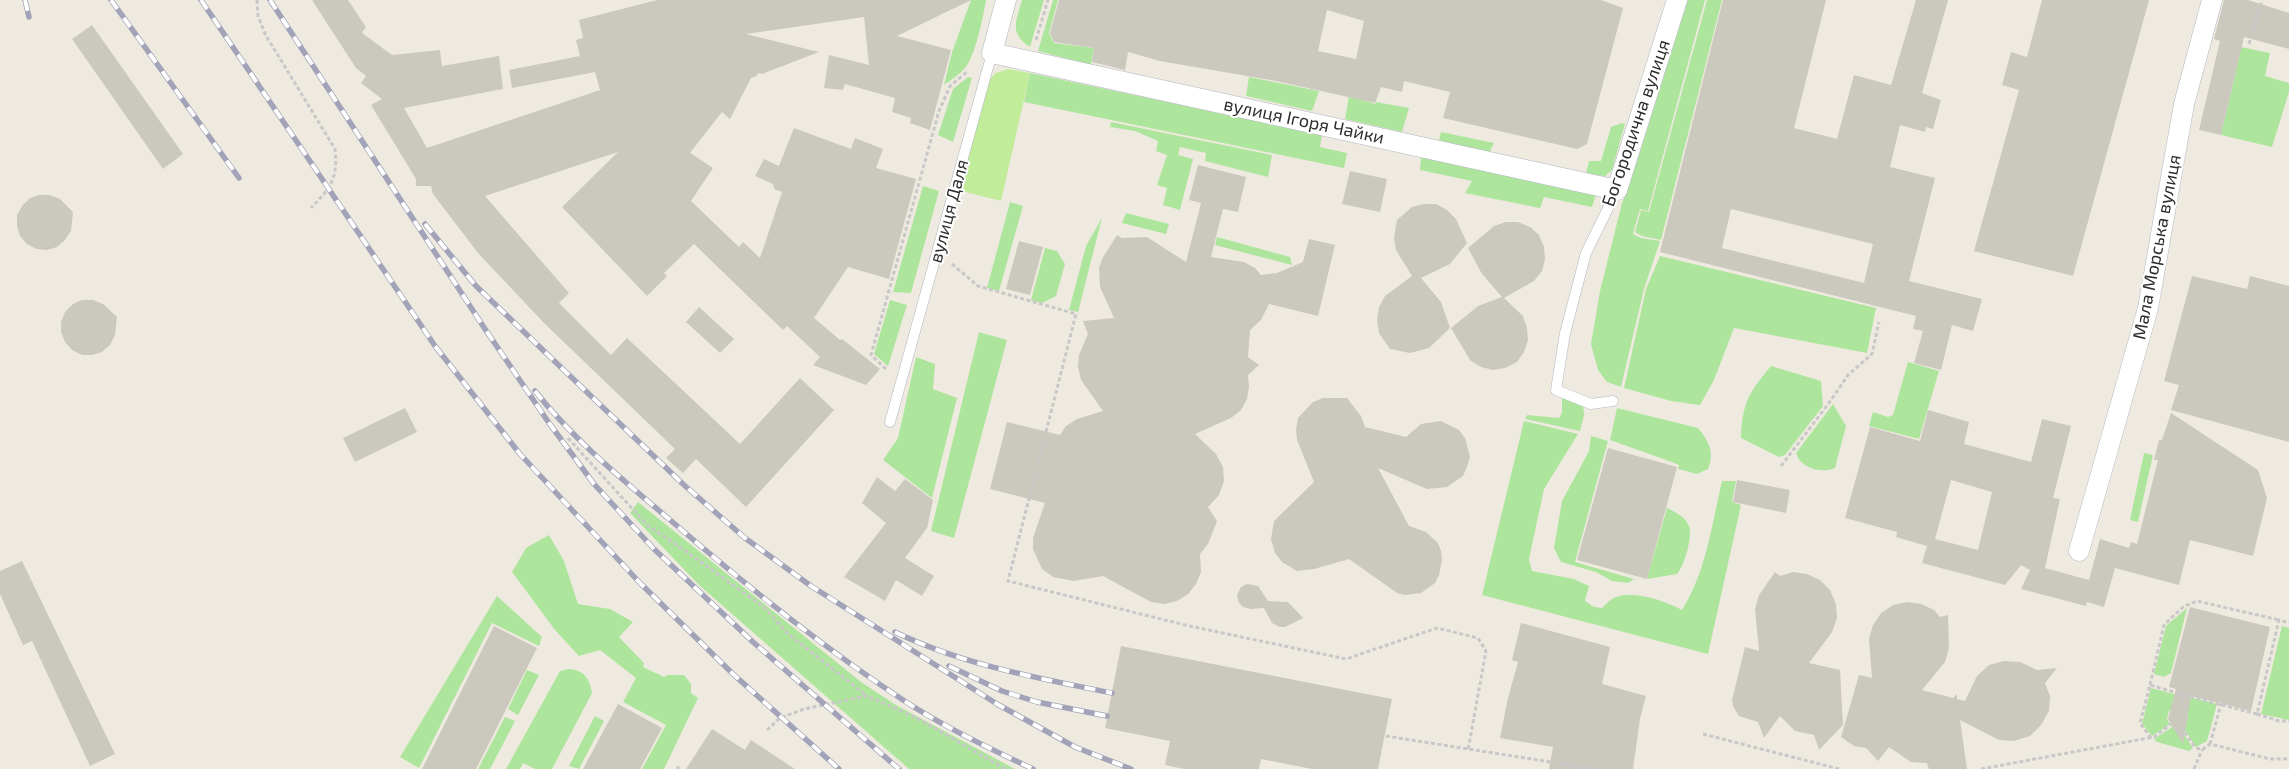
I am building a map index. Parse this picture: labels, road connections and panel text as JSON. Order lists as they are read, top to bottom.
{
  "streets": {
    "street": [
      "вулиця Ігоря Чайки",
      "Богородична вулиця",
      "вулиця Даля",
      "Мала Морська вулиця"
    ]
  },
  "crossings": [
    ["вулиця Ігоря Чайки", "Богородична вулиця"],
    ["вулиця Ігоря Чайки", "вулиця Даля"]
  ]
}
